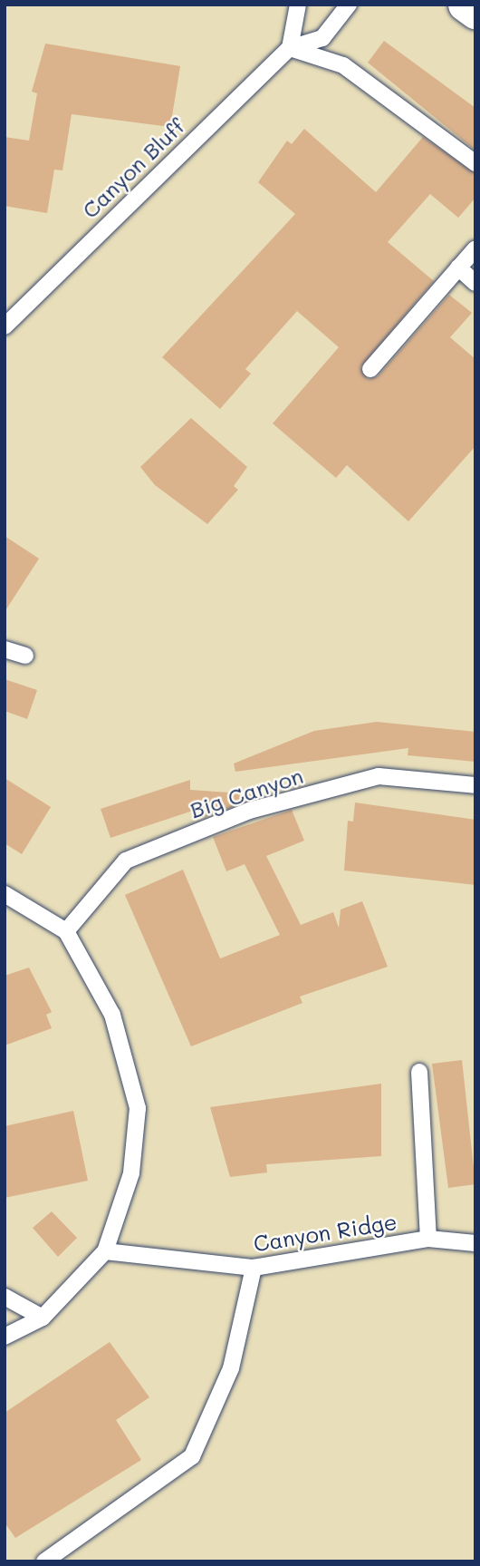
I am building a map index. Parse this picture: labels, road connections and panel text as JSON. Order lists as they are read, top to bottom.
{
  "streets": {
    "lane": ["Canyon Bluff", "Big Canyon", "Canyon Ridge"]
  }
}
